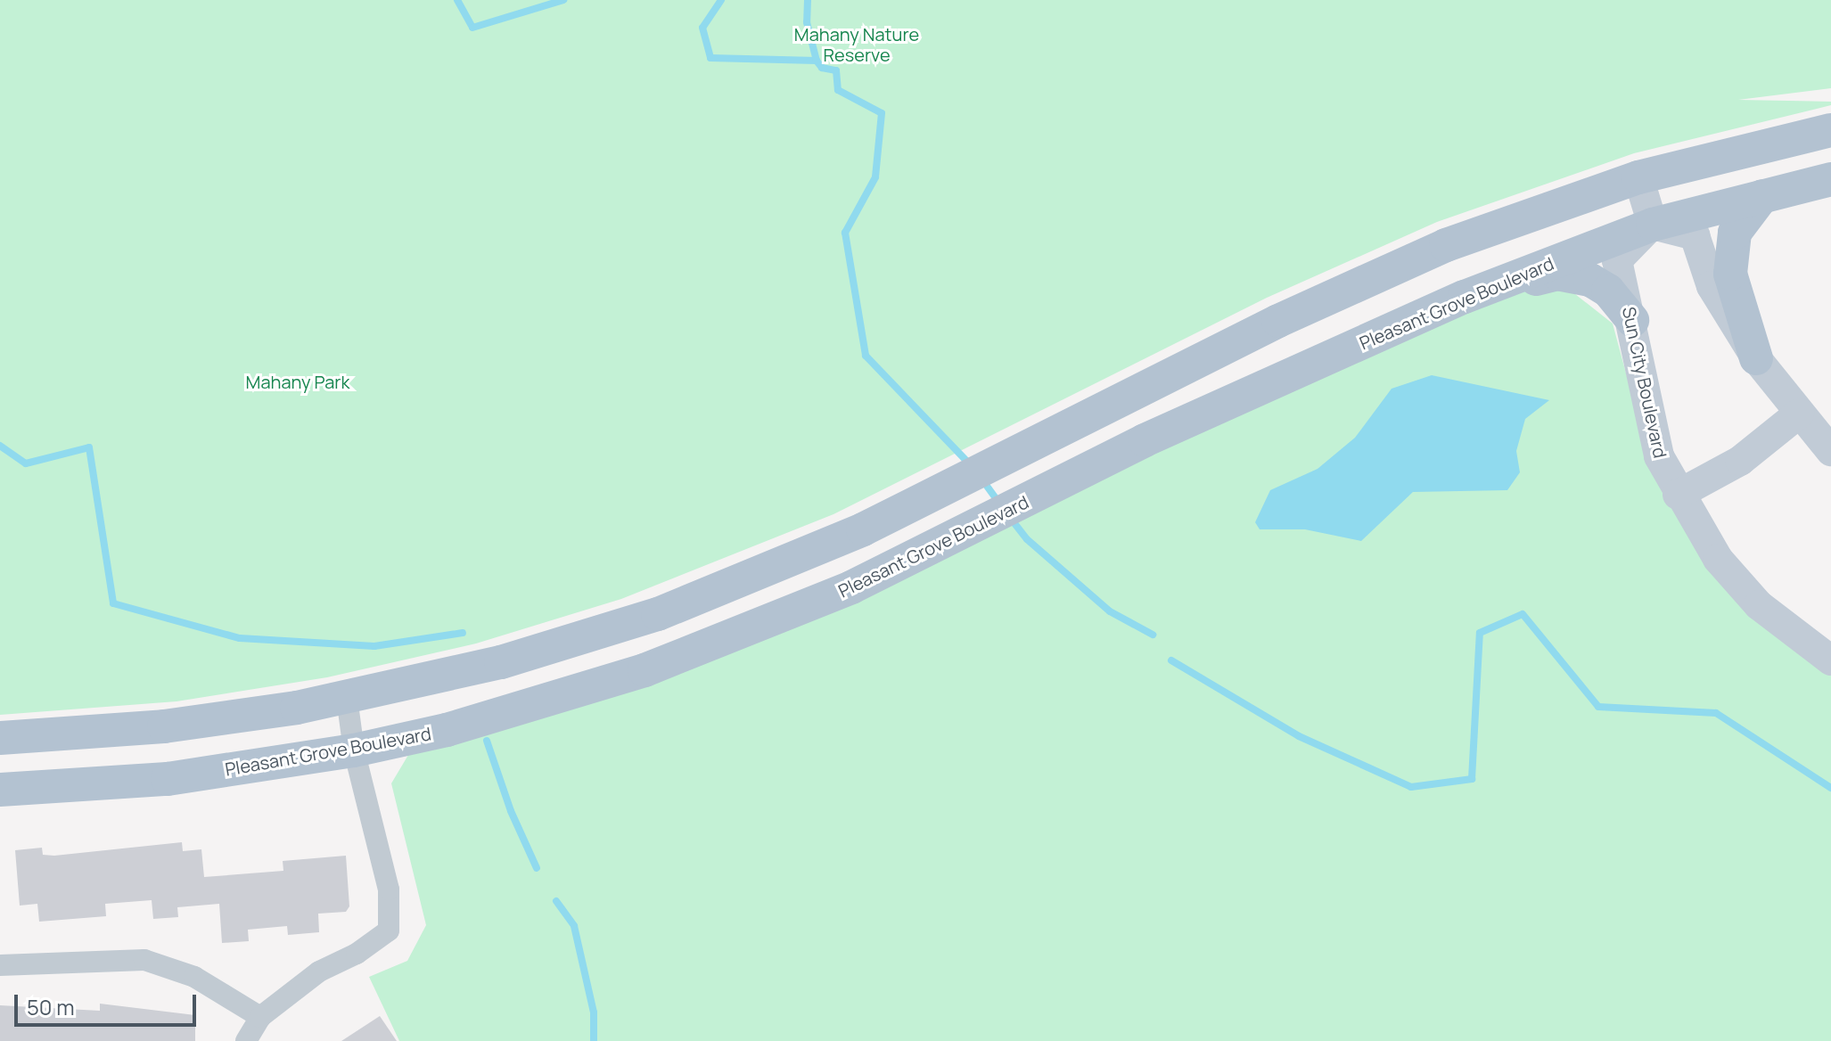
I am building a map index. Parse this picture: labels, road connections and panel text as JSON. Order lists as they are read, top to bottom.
{
  "streets": {
    "main road": ["Pleasant Grove Boulevard"],
    "street": ["Sun City Boulevard"]
  },
  "crossings": [
    ["Pleasant Grove Boulevard", "Sun City Boulevard"]
  ],
  "parks": ["Mahany Nature Reserve", "Mahany Park"],
  "scale_bar": "50 m"
}
